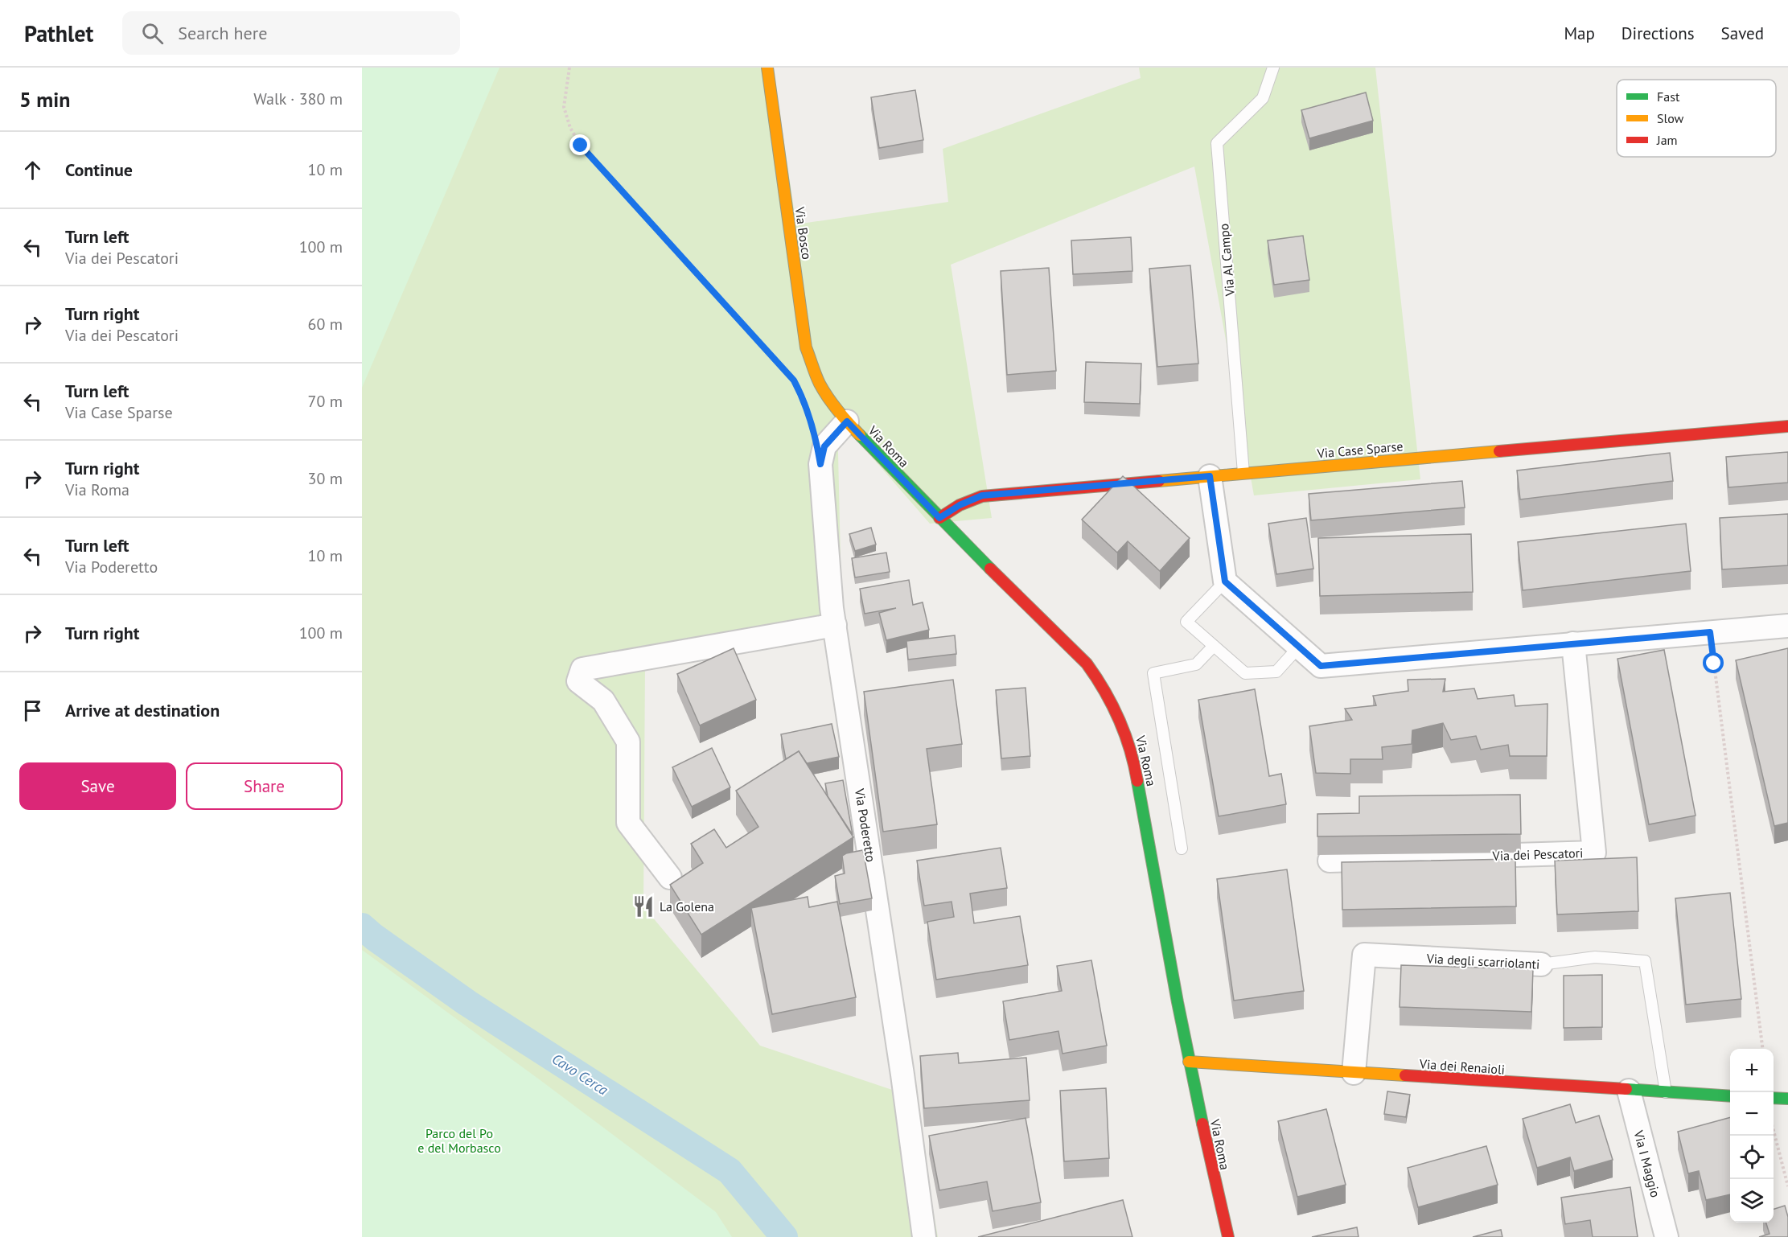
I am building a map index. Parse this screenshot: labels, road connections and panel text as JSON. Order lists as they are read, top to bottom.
{
  "streets": {
    "street": [
      "Via Bosco",
      "Via Roma",
      "Via Case Sparse",
      "Via Poderetto",
      "Via dei Pescatori",
      "Via degli scarriolanti",
      "Via dei Renaioli",
      "Via I Maggio"
    ],
    "lane": ["Via Al Campo"]
  },
  "crossings": [
    ["Via Bosco", "Via Roma"],
    ["Via Al Campo", "Via Case Sparse"],
    ["Via Roma", "Via Case Sparse"],
    ["Via Roma", "Via Poderetto"],
    ["Via Roma", "Via dei Renaioli"],
    ["Via degli scarriolanti", "Via dei Renaioli"],
    ["Via dei Renaioli", "Via I Maggio"]
  ],
  "water": ["Cavo Cerca"],
  "parks": ["Parco del Po e del Morbasco"],
  "places": {
    "restaurant": ["La Golena"]
  },
  "legend": ["Fast", "Slow", "Jam"],
  "page": {
    "header": "Pathlet",
    "search": "Search here",
    "nav": ["Map", "Directions", "Saved"],
    "heading": ["5 min", "Walk · 380 m"],
    "list": [
      ["Continue", "10 m"],
      ["Turn left", "Via dei Pescatori", "100 m"],
      ["Turn right", "Via dei Pescatori", "60 m"],
      ["Turn left", "Via Case Sparse", "70 m"],
      ["Turn right", "Via Roma", "30 m"],
      ["Turn left", "Via Poderetto", "10 m"],
      ["Turn right", "100 m"],
      "Arrive at destination"
    ],
    "buttons": ["Save", "Share"],
    "map_buttons": ["+", "−"]
  }
}
